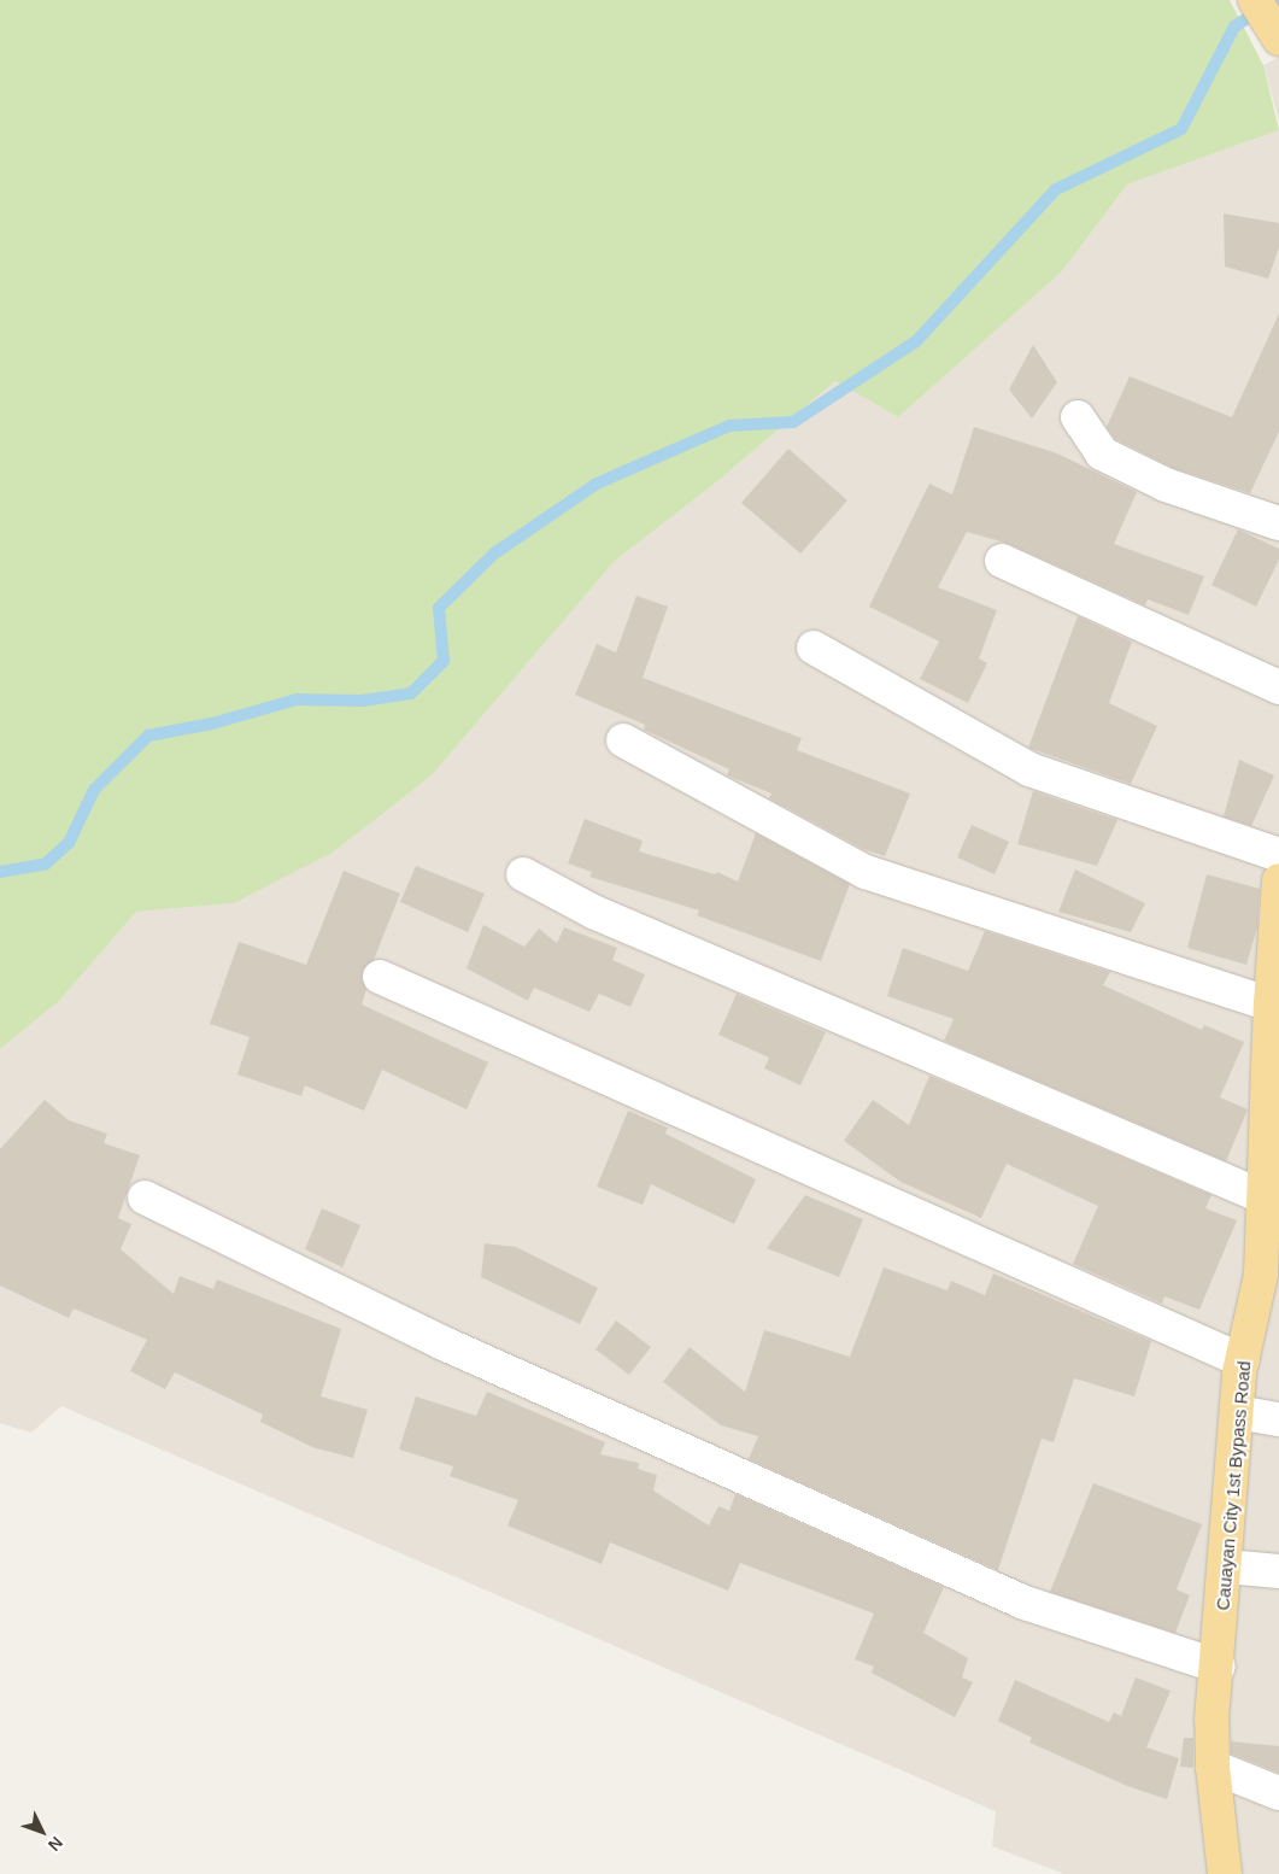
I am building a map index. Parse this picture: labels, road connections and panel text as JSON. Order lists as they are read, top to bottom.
{
  "streets": {
    "main road": ["Cauayan City 1st Bypass Road"]
  },
  "north": "bottom right"
}
